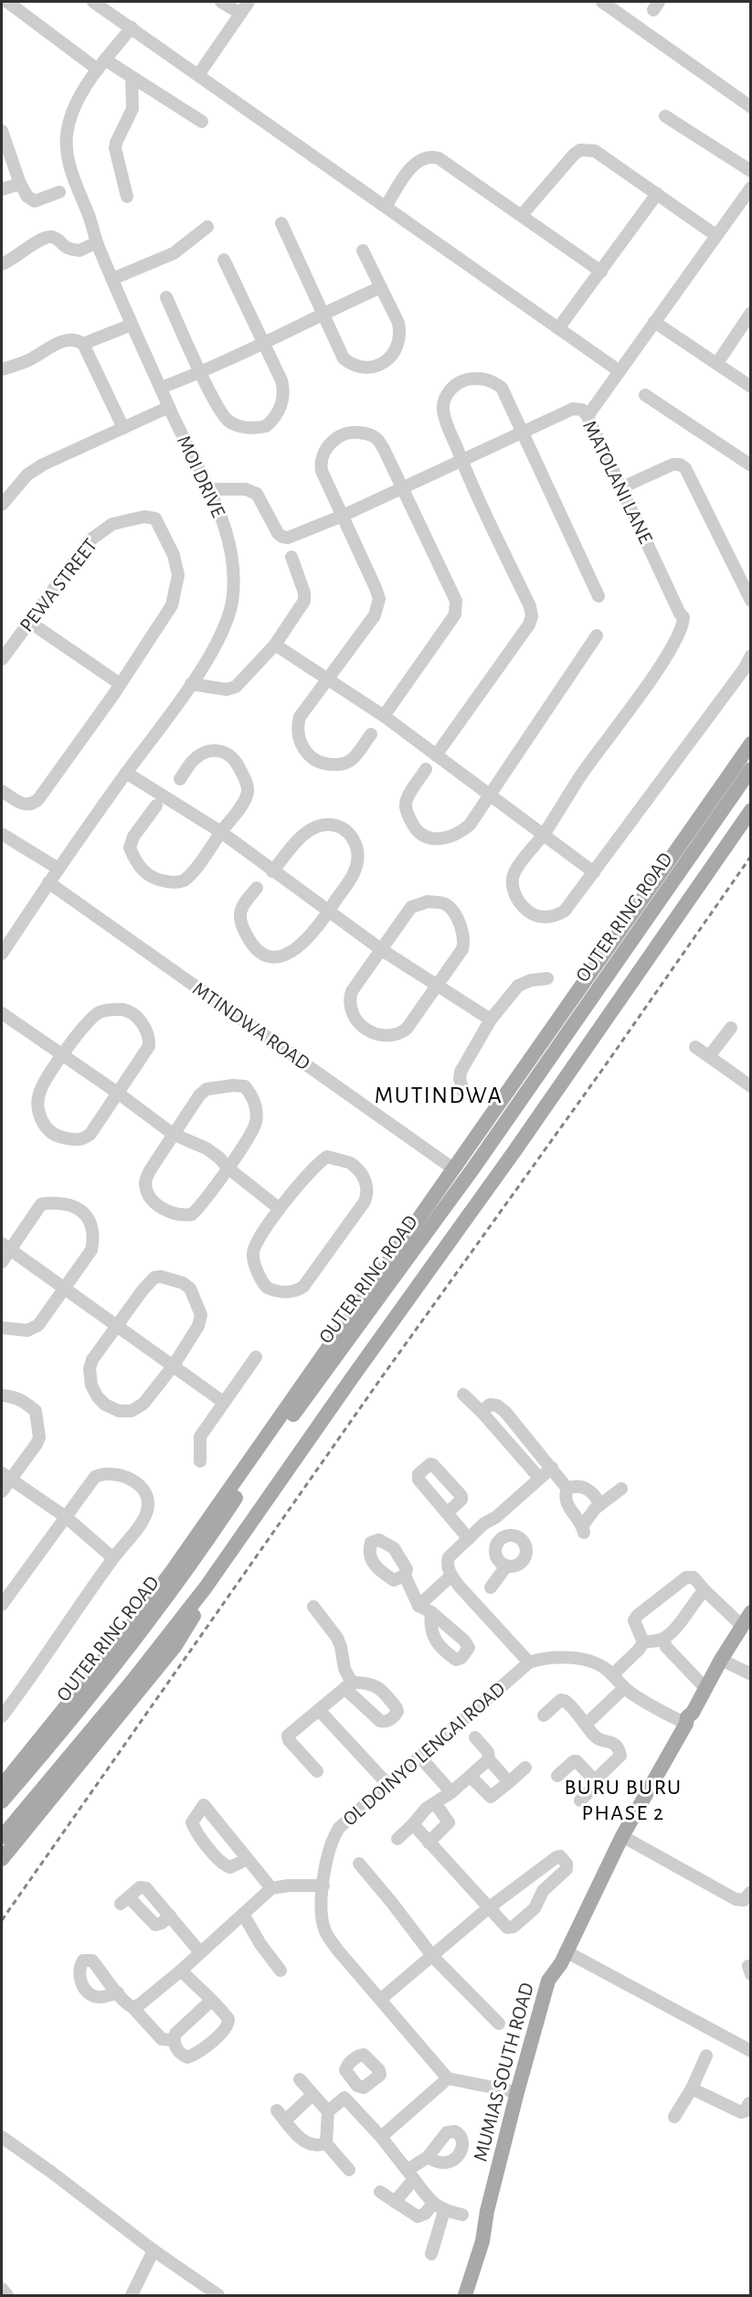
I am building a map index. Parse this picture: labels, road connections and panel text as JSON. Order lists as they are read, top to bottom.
{
  "streets": {
    "main road": ["OUTER RING ROAD", "MUMIAS SOUTH ROAD"],
    "street": [
      "MOI DRIVE",
      "MATOLANI LANE",
      "PEWA STREET",
      "MTINDWA ROAD",
      "OL DOINYO LENGAI ROAD"
    ]
  },
  "crossings": [
    ["MOI DRIVE", "MATOLANI LANE"],
    ["MOI DRIVE", "MTINDWA ROAD"]
  ],
  "districts": ["MUTINDWA", "BURU BURU PHASE 2"]
}
